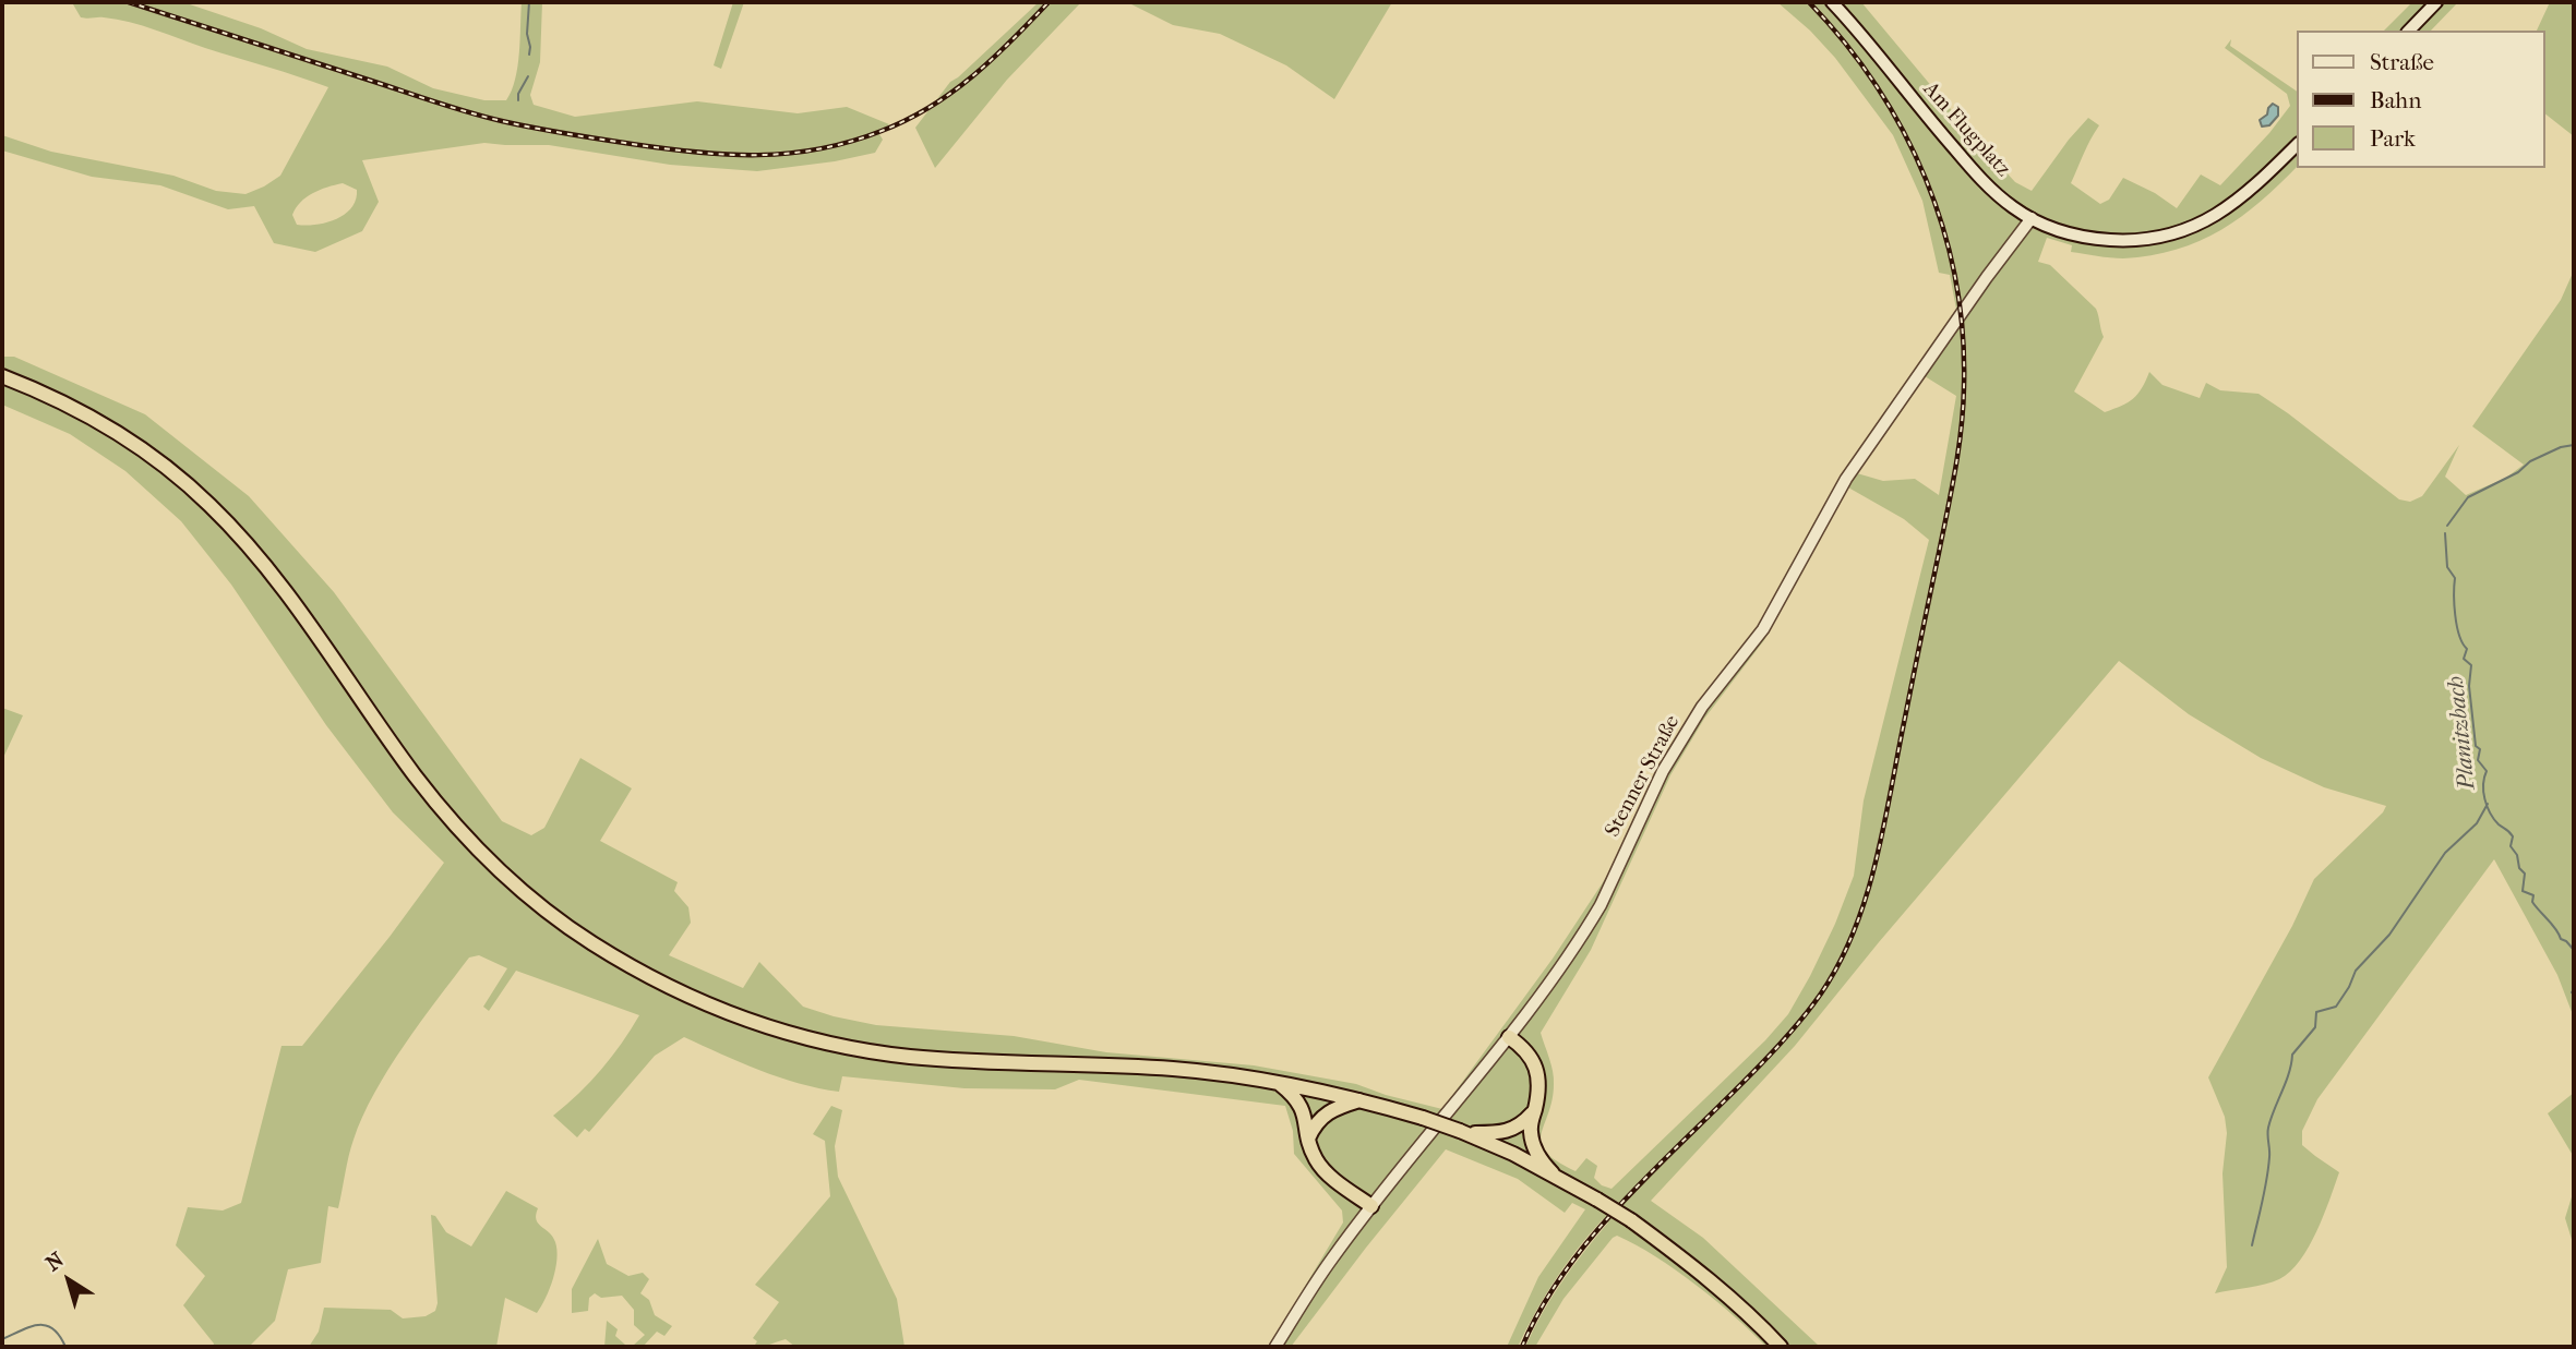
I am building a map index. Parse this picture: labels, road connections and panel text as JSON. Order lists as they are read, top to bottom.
{
  "streets": {
    "main road": ["Am Flugplatz"],
    "street": ["Stenner Straße"]
  },
  "crossings": [
    ["Am Flugplatz", "Stenner Straße"]
  ],
  "water": ["Planitzbach"],
  "legend": ["Straße", "Bahn", "Park"],
  "north": "top left"
}
